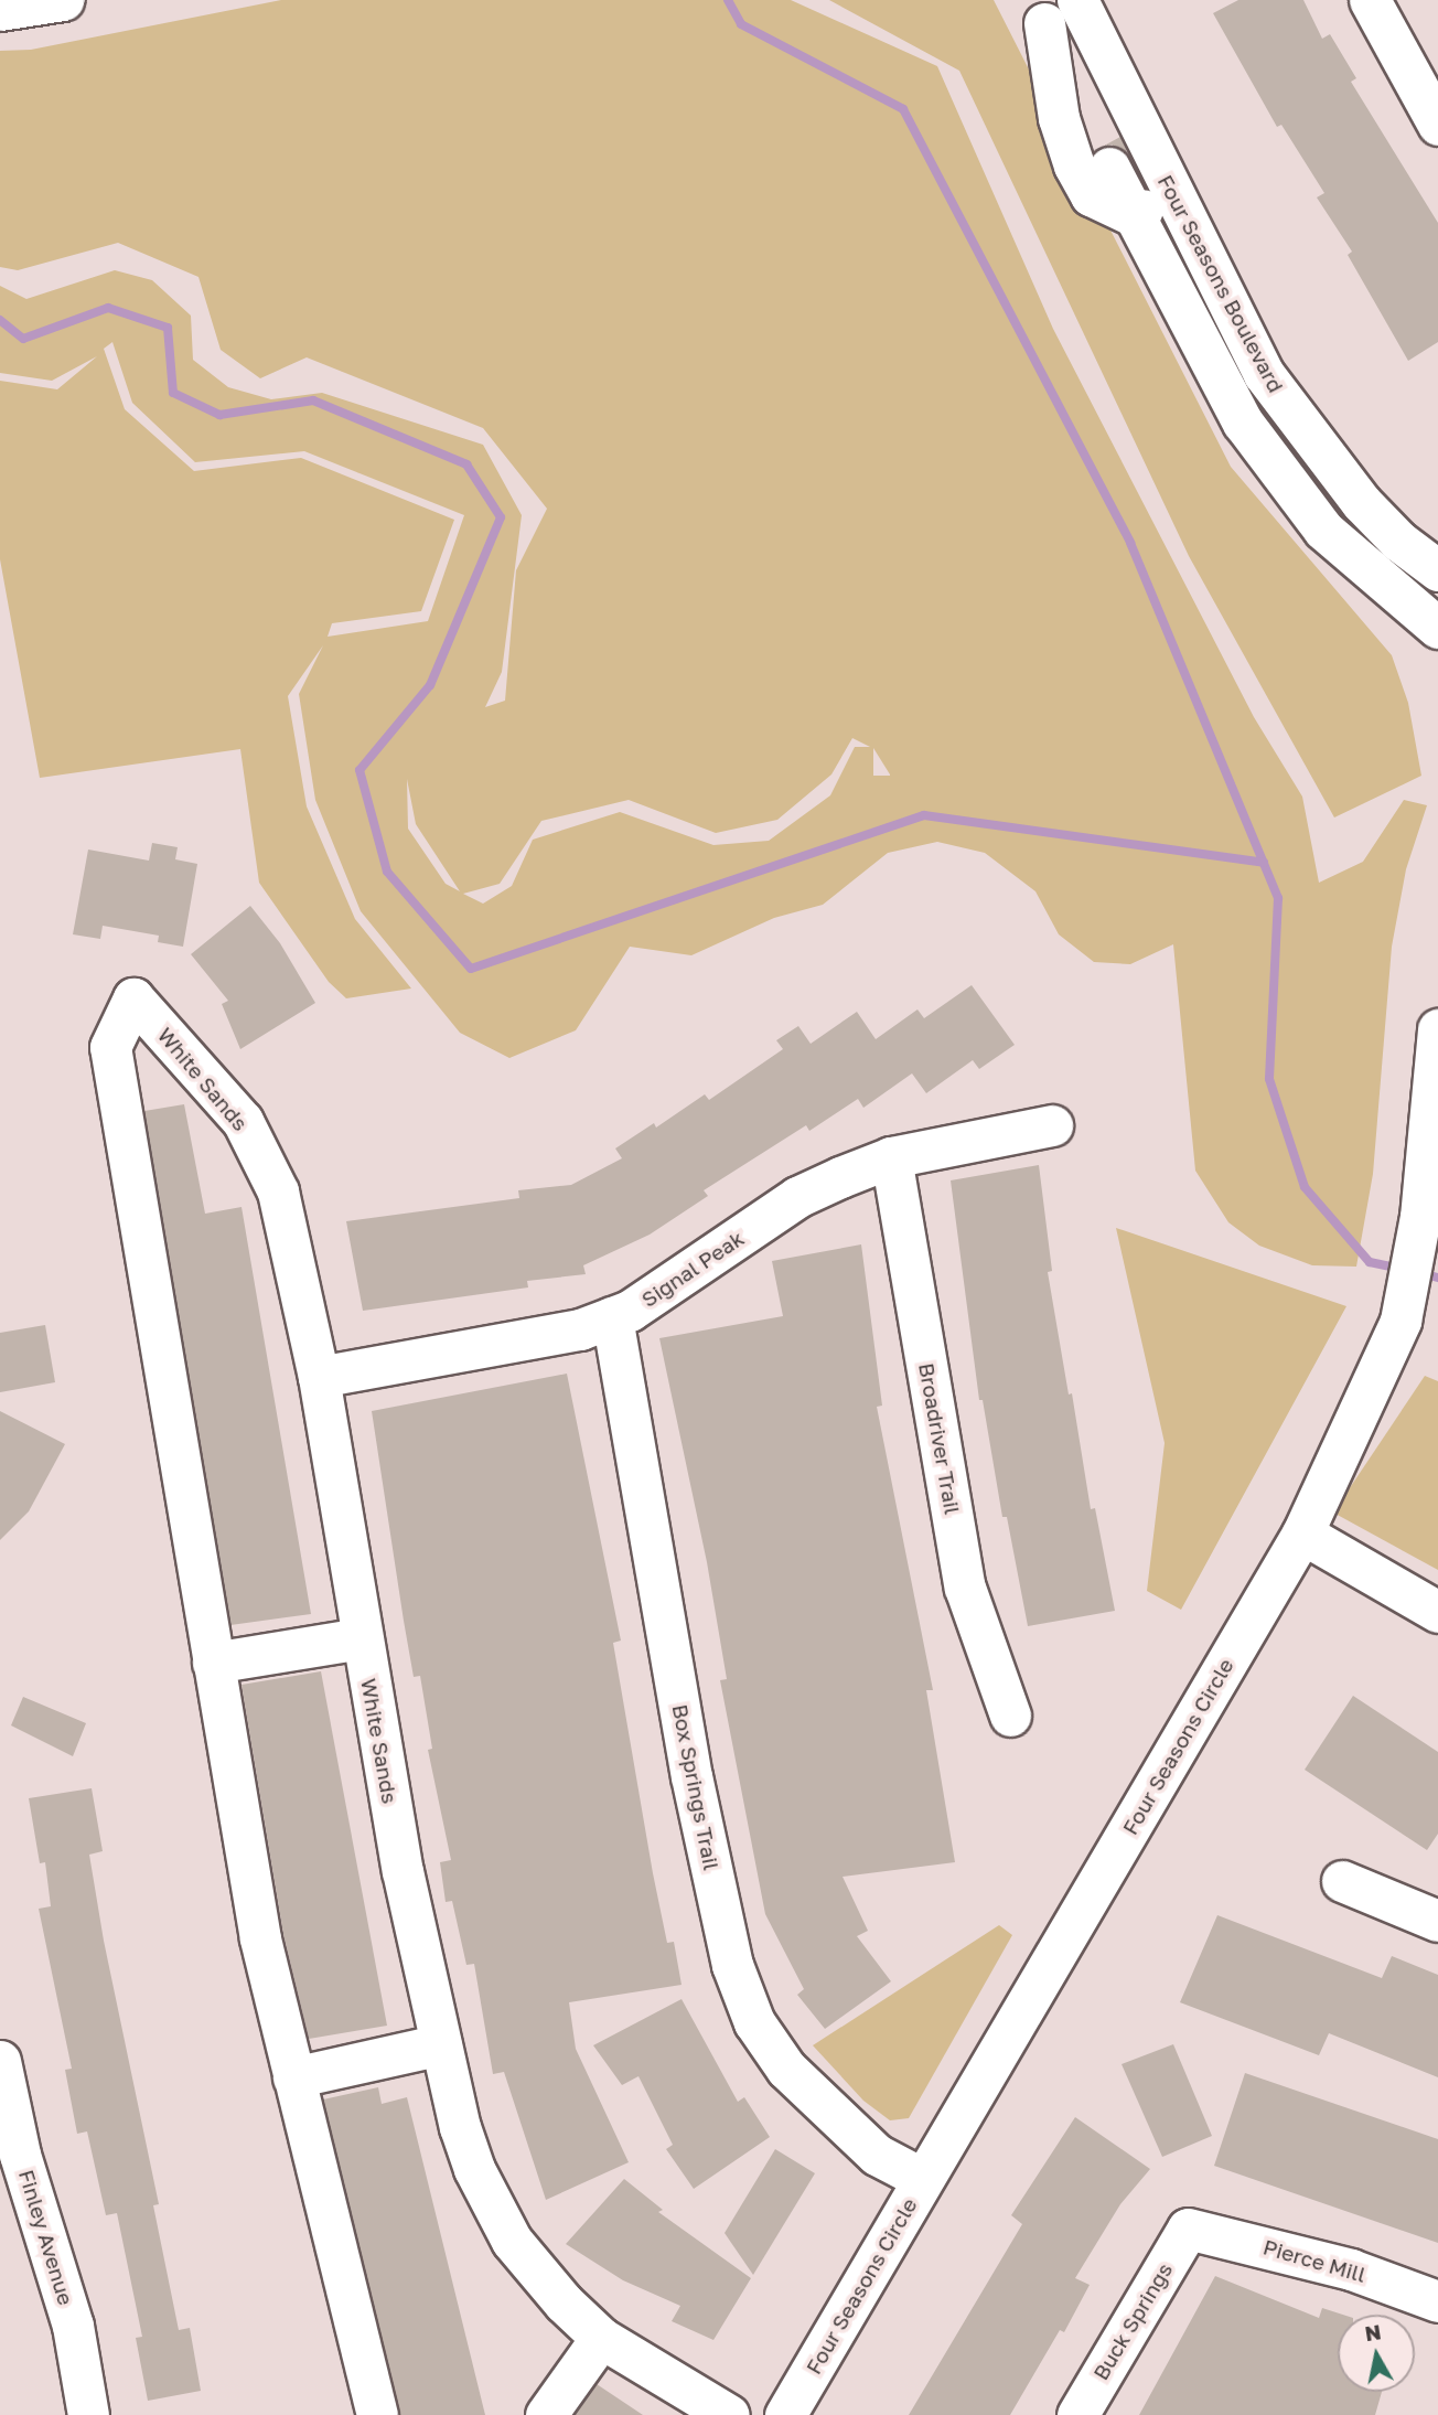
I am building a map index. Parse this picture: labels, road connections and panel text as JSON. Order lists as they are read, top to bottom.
{
  "streets": {
    "street": [
      "Four Seasons Boulevard",
      "White Sands",
      "Signal Peak",
      "Broadriver Trail",
      "Four Seasons Circle",
      "Box Springs Trail",
      "Finley Avenue",
      "Pierce Mill",
      "Buck Springs"
    ]
  },
  "crossings": [
    ["White Sands", "Signal Peak"],
    ["Signal Peak", "Broadriver Trail"],
    ["Signal Peak", "Box Springs Trail"],
    ["Four Seasons Circle", "Box Springs Trail"],
    ["Pierce Mill", "Buck Springs"]
  ],
  "north": "top"
}
